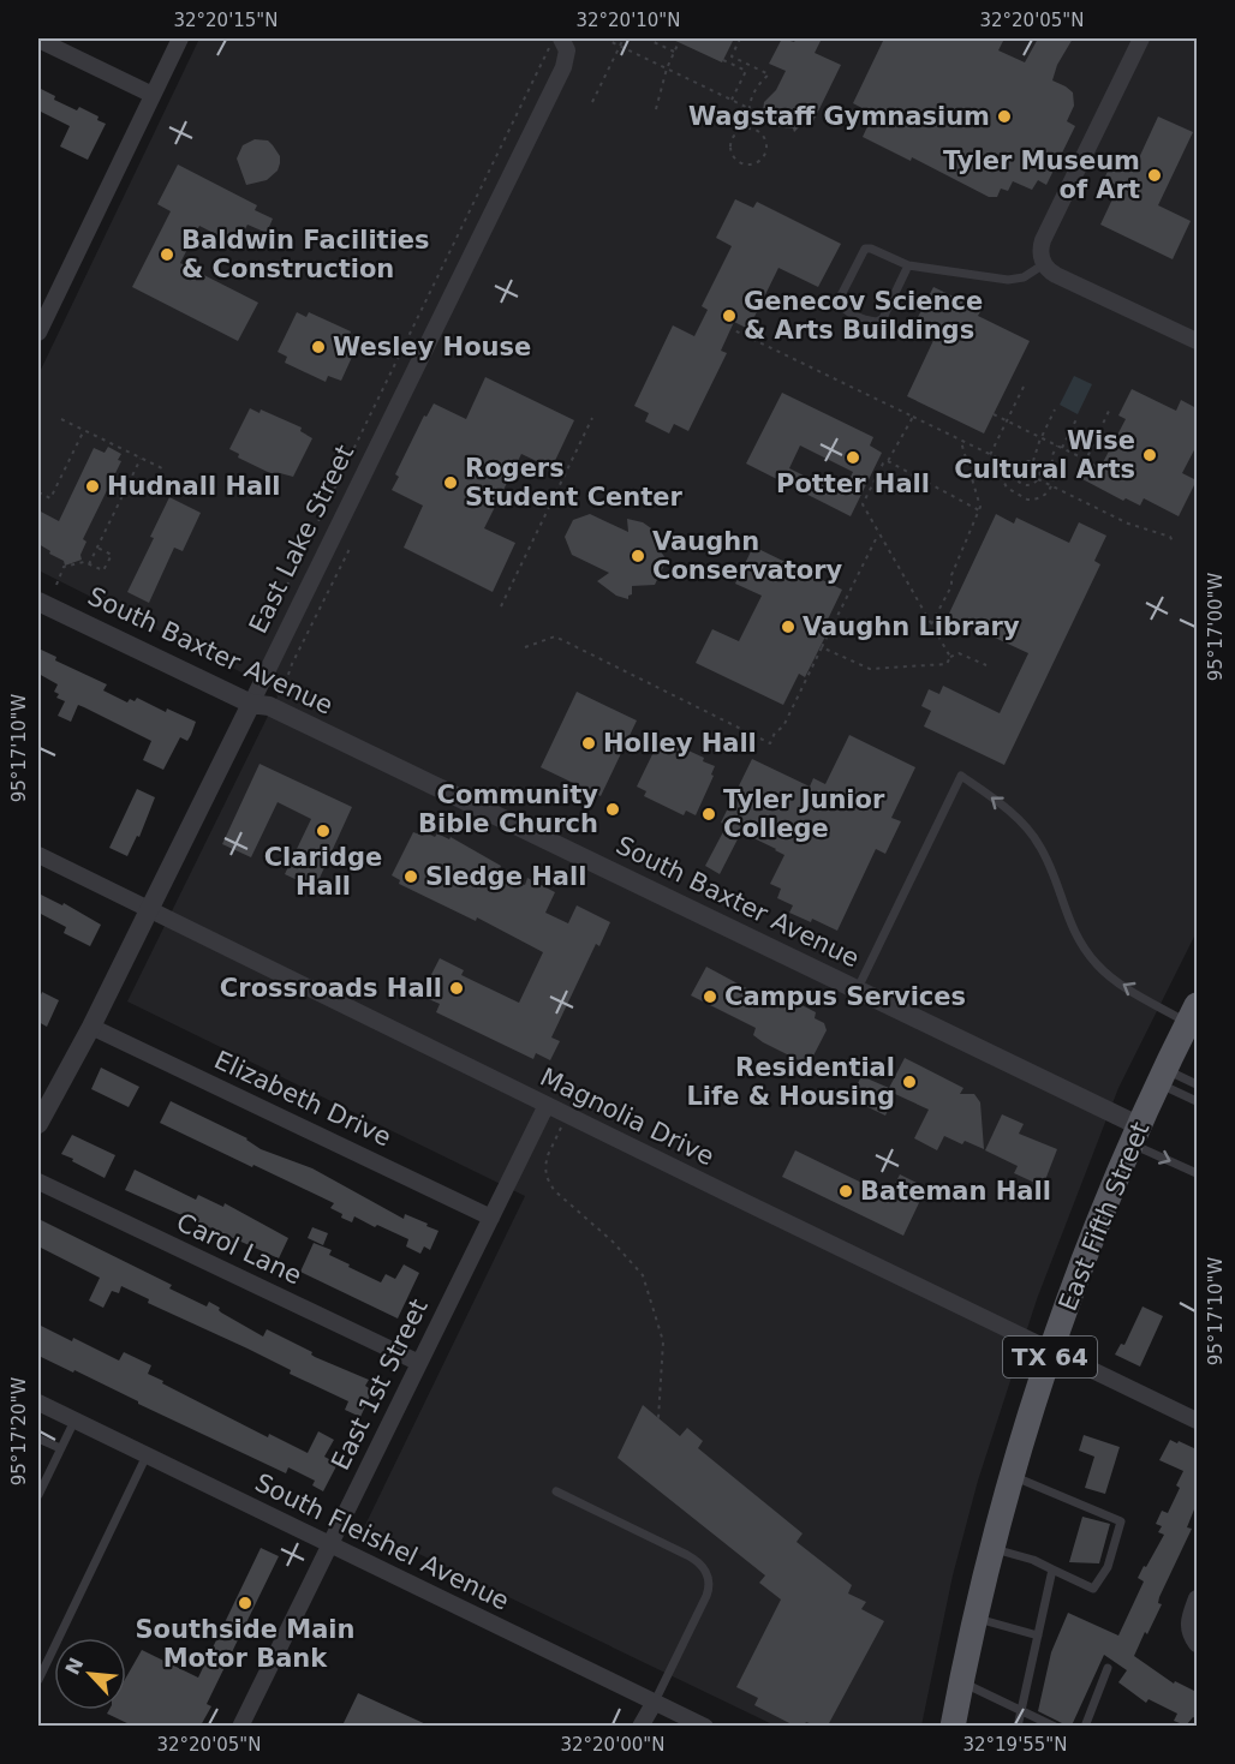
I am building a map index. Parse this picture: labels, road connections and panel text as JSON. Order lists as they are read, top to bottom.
{
  "streets": {
    "main road": ["East Fifth Street", "TX 64"],
    "street": [
      "East Lake Street",
      "South Baxter Avenue",
      "Elizabeth Drive",
      "Magnolia Drive",
      "Carol Lane",
      "East 1st Street",
      "South Fleishel Avenue"
    ]
  },
  "crossings": [
    ["East Lake Street", "South Baxter Avenue"],
    ["East Lake Street", "Elizabeth Drive"],
    ["East Lake Street", "Magnolia Drive"],
    ["South Baxter Avenue", "East Fifth Street"],
    ["Elizabeth Drive", "East 1st Street"],
    ["Magnolia Drive", "East Fifth Street"],
    ["Magnolia Drive", "East 1st Street"],
    ["Carol Lane", "East 1st Street"],
    ["East 1st Street", "South Fleishel Avenue"]
  ],
  "places": [
    "Wagstaff Gymnasium",
    "Tyler Museum of Art",
    "Baldwin Facilities & Construction",
    "Genecov Science & Arts Buildings",
    "Wesley House",
    "Wise Cultural Arts",
    "Potter Hall",
    "Rogers Student Center",
    "Hudnall Hall",
    "Vaughn Conservatory",
    "Vaughn Library",
    "Holley Hall",
    "Community Bible Church",
    "Tyler Junior College",
    "Claridge Hall",
    "Sledge Hall",
    "Crossroads Hall",
    "Campus Services",
    "Residential Life & Housing",
    "Bateman Hall",
    "Southside Main Motor Bank"
  ],
  "north": "top left",
  "coordinates": [
    "32°20'15\"N",
    "32°20'10\"N",
    "32°20'05\"N",
    "95°17'00\"W",
    "95°17'10\"W",
    "95°17'20\"W",
    "32°20'00\"N",
    "32°19'55\"N"
  ]
}
